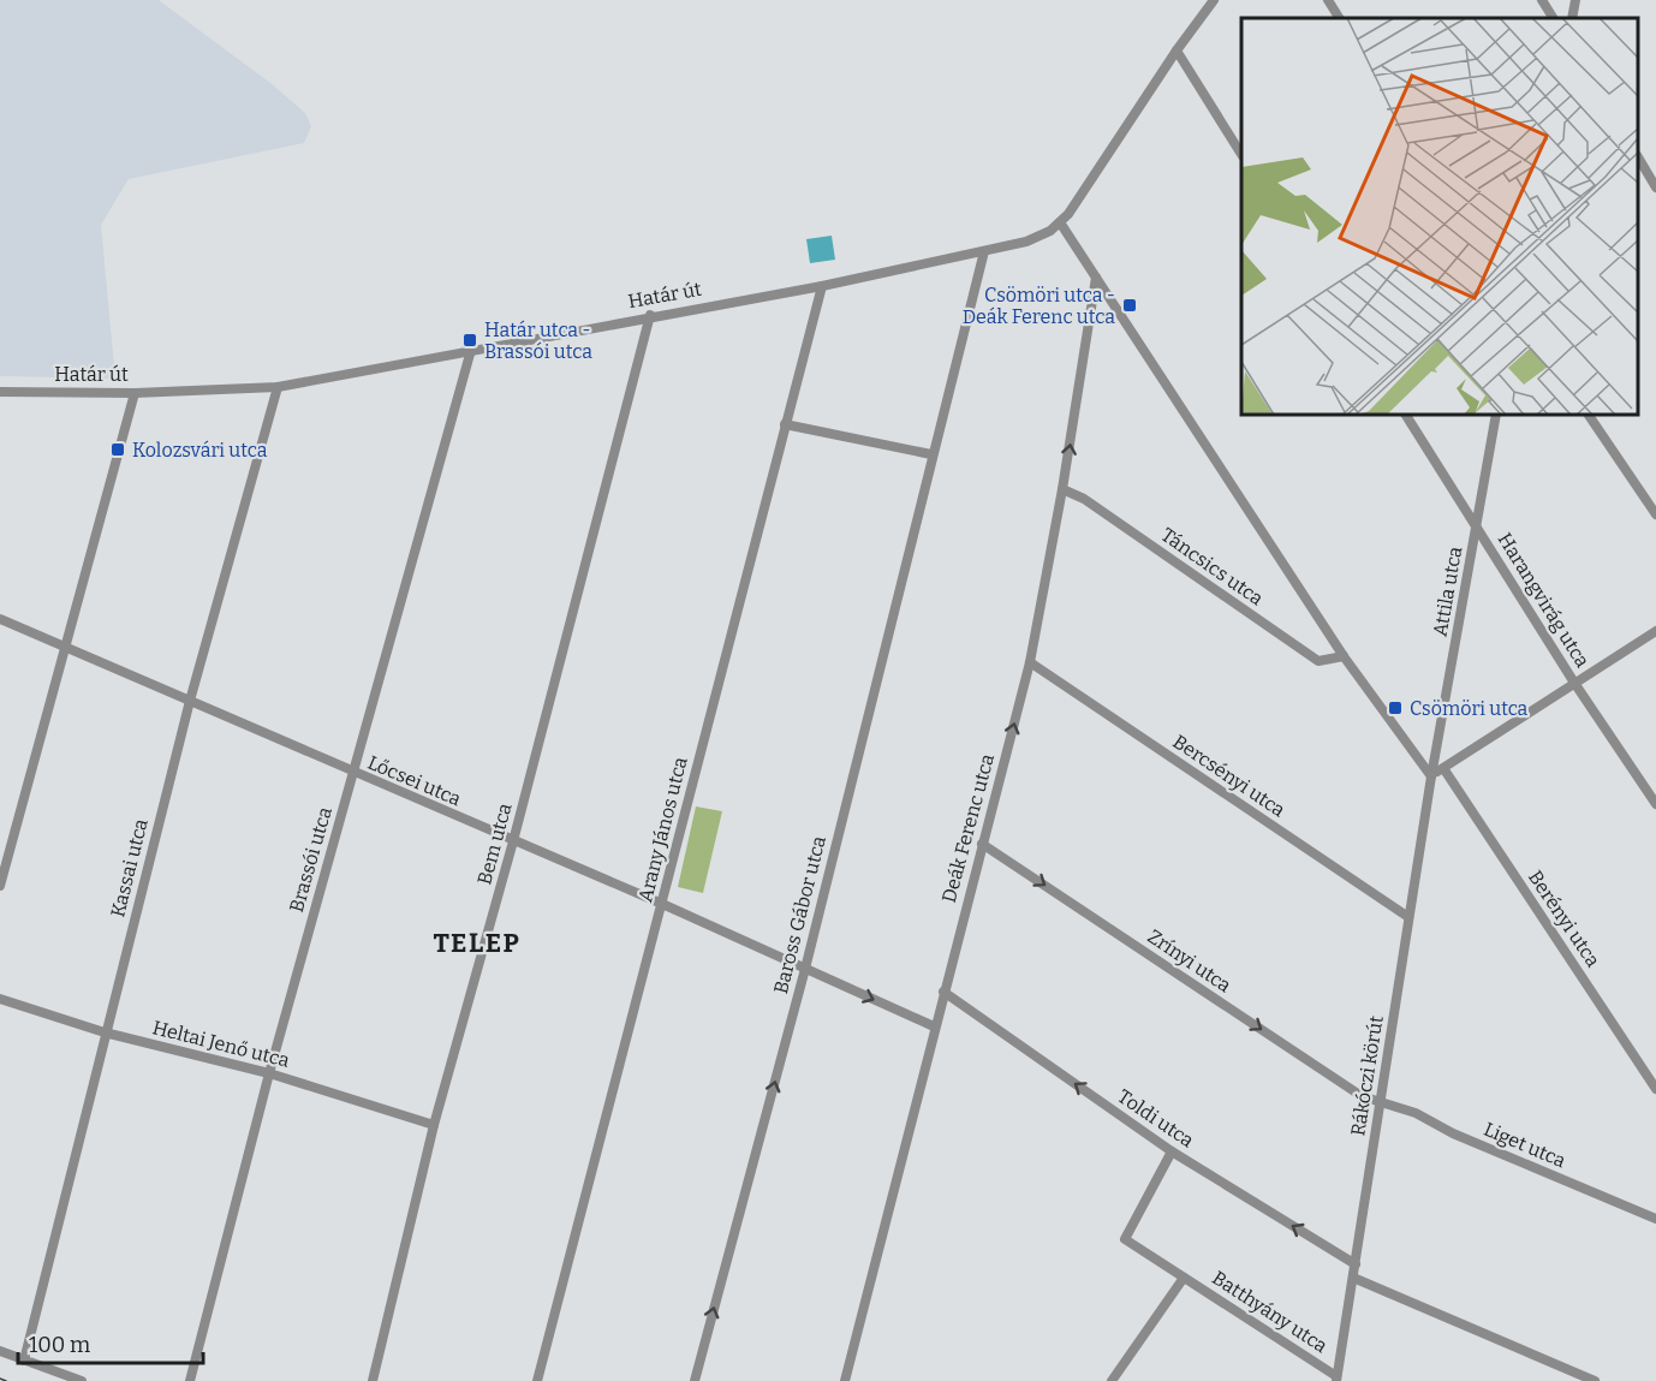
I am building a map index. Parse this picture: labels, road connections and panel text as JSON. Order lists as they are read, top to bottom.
{
  "streets": {
    "street": [
      "Határ út",
      "Táncsics utca",
      "Attila utca",
      "Harangvirág utca",
      "Bercsényi utca",
      "Lőcsei utca",
      "Deák Ferenc utca",
      "Arany János utca",
      "Bem utca",
      "Brassói utca",
      "Kassai utca",
      "Baross Gábor utca",
      "Berényi utca",
      "Zrínyi utca",
      "Heltai Jenő utca",
      "Rákóczi körút",
      "Toldi utca",
      "Liget utca",
      "Batthyány utca"
    ]
  },
  "crossings": [
    ["Határ út", "Arany János utca"],
    ["Határ út", "Bem utca"],
    ["Határ út", "Brassói utca"],
    ["Határ út", "Kassai utca"],
    ["Határ út", "Baross Gábor utca"],
    ["Táncsics utca", "Deák Ferenc utca"],
    ["Attila utca", "Harangvirág utca"],
    ["Attila utca", "Rákóczi körút"],
    ["Bercsényi utca", "Deák Ferenc utca"],
    ["Bercsényi utca", "Rákóczi körút"],
    ["Lőcsei utca", "Deák Ferenc utca"],
    ["Lőcsei utca", "Arany János utca"],
    ["Lőcsei utca", "Bem utca"],
    ["Lőcsei utca", "Brassói utca"],
    ["Lőcsei utca", "Kassai utca"],
    ["Lőcsei utca", "Baross Gábor utca"],
    ["Deák Ferenc utca", "Zrínyi utca"],
    ["Deák Ferenc utca", "Toldi utca"],
    ["Bem utca", "Heltai Jenő utca"],
    ["Brassói utca", "Heltai Jenő utca"],
    ["Kassai utca", "Heltai Jenő utca"],
    ["Zrínyi utca", "Rákóczi körút"],
    ["Zrínyi utca", "Liget utca"],
    ["Rákóczi körút", "Toldi utca"],
    ["Rákóczi körút", "Liget utca"],
    ["Rákóczi körút", "Batthyány utca"],
    ["Toldi utca", "Batthyány utca"]
  ],
  "one_way": [
    "Deák Ferenc utca",
    "Baross Gábor utca",
    "Zrínyi utca",
    "Toldi utca"
  ],
  "districts": ["TELEP"],
  "places": {
    "transit": [
      "Csömöri utca - Deák Ferenc utca",
      "Határ utca - Brassói utca",
      "Kolozsvári utca",
      "Csömöri utca"
    ]
  },
  "scale_bar": "100 m"
}
